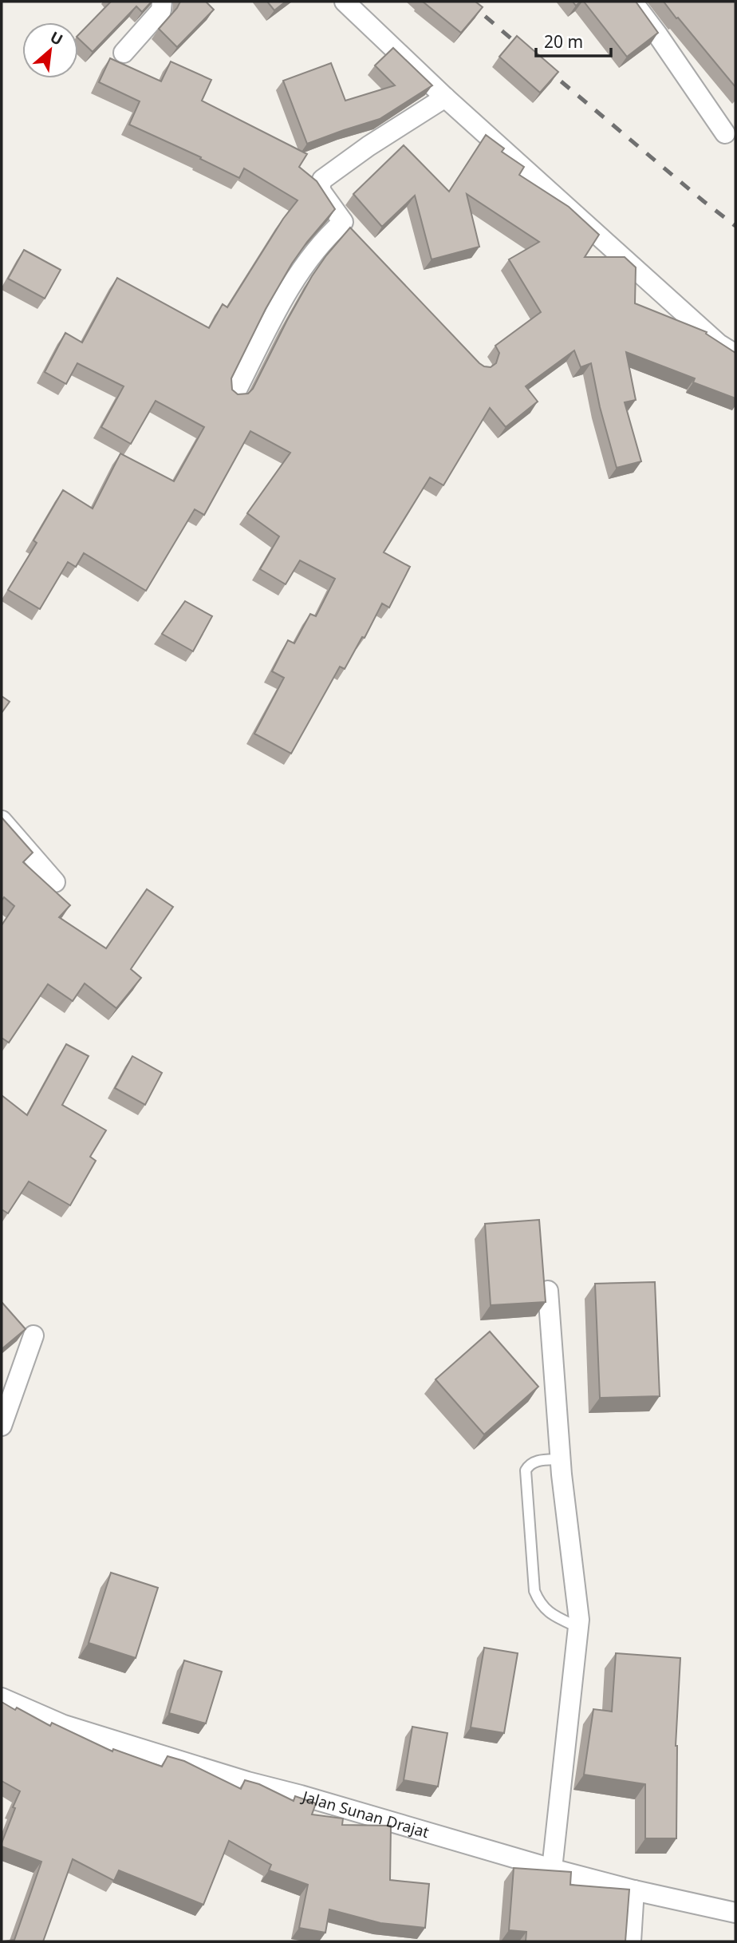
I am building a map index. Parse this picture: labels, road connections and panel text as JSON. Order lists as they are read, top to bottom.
{
  "streets": {
    "street": ["Jalan Sunan Drajat"]
  },
  "scale_bar": "20 m",
  "north": "top right"
}
